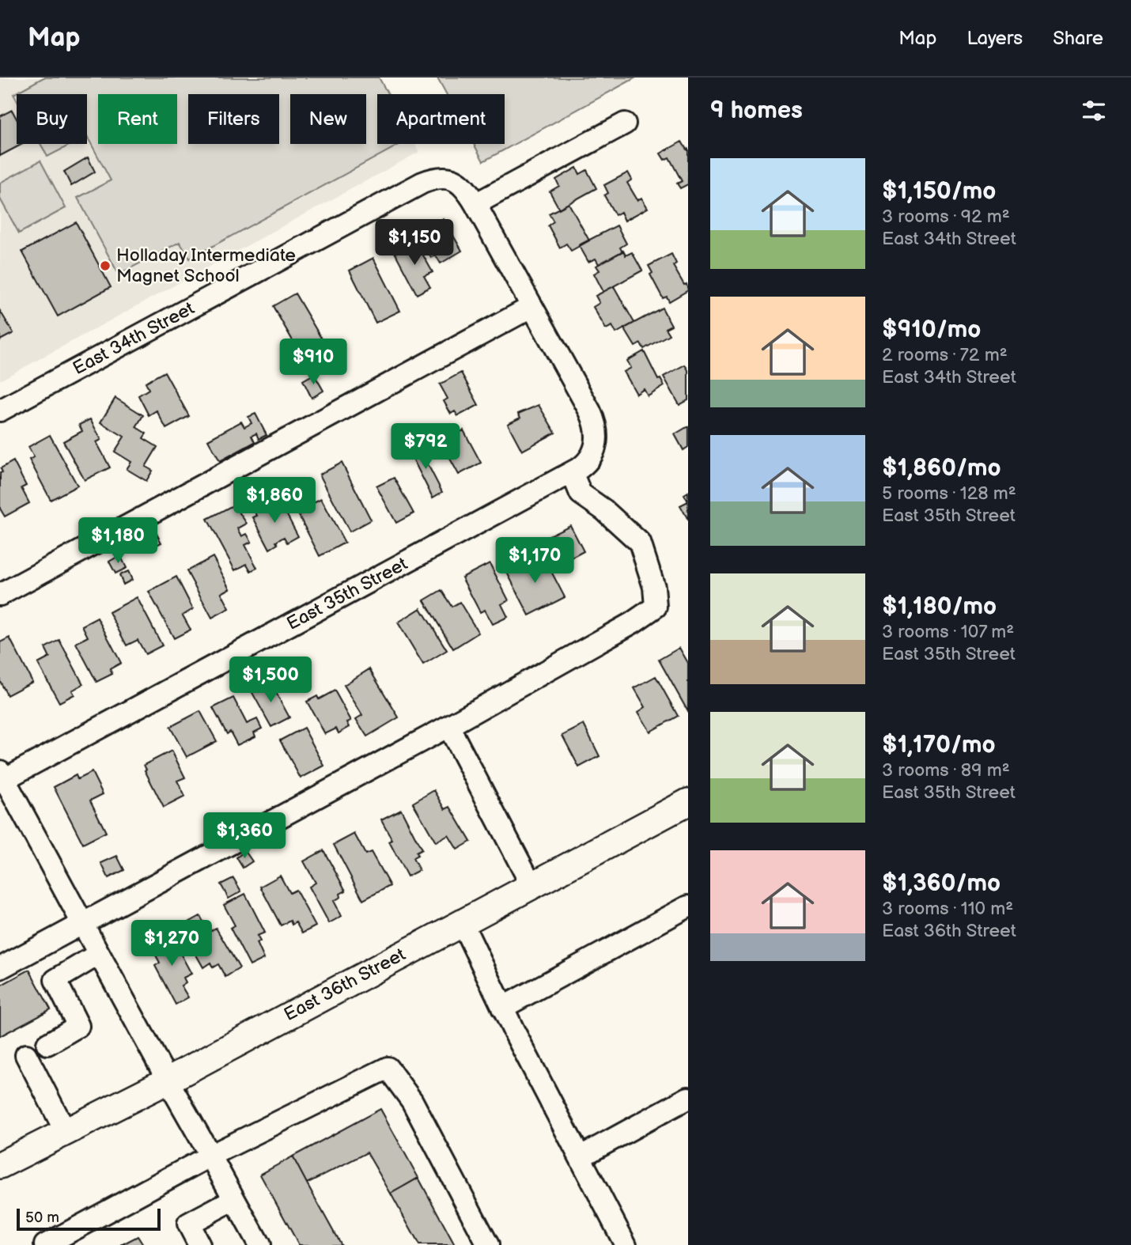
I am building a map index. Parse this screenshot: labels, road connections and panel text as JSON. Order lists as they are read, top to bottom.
{
  "streets": {
    "main road": ["East 36th Street"],
    "street": ["East 34th Street", "East 35th Street"]
  },
  "places": ["Holladay Intermediate Magnet School"],
  "scale_bar": "50 m",
  "page": {
    "header": "Map",
    "nav": ["Map", "Layers", "Share"],
    "heading": "9 homes",
    "chip": [
      "Buy",
      "Rent",
      "Filters",
      "New",
      "Apartment"
    ],
    "list": [
      {
        "name": "$1,150/mo",
        "note": "3 rooms · 92 m² · East 34th Street"
      },
      {
        "name": "$910/mo",
        "note": "2 rooms · 72 m² · East 34th Street"
      },
      {
        "name": "$1,860/mo",
        "note": "5 rooms · 128 m² · East 35th Street"
      },
      {
        "name": "$1,180/mo",
        "note": "3 rooms · 107 m² · East 35th Street"
      },
      {
        "name": "$1,170/mo",
        "note": "3 rooms · 89 m² · East 35th Street"
      },
      {
        "name": "$1,360/mo",
        "note": "3 rooms · 110 m² · East 36th Street"
      }
    ],
    "price": [
      "$1,150",
      "$910",
      "$792",
      "$1,860",
      "$1,180",
      "$1,170",
      "$1,500",
      "$1,360",
      "$1,270"
    ],
    "scale": "50 m"
  }
}
